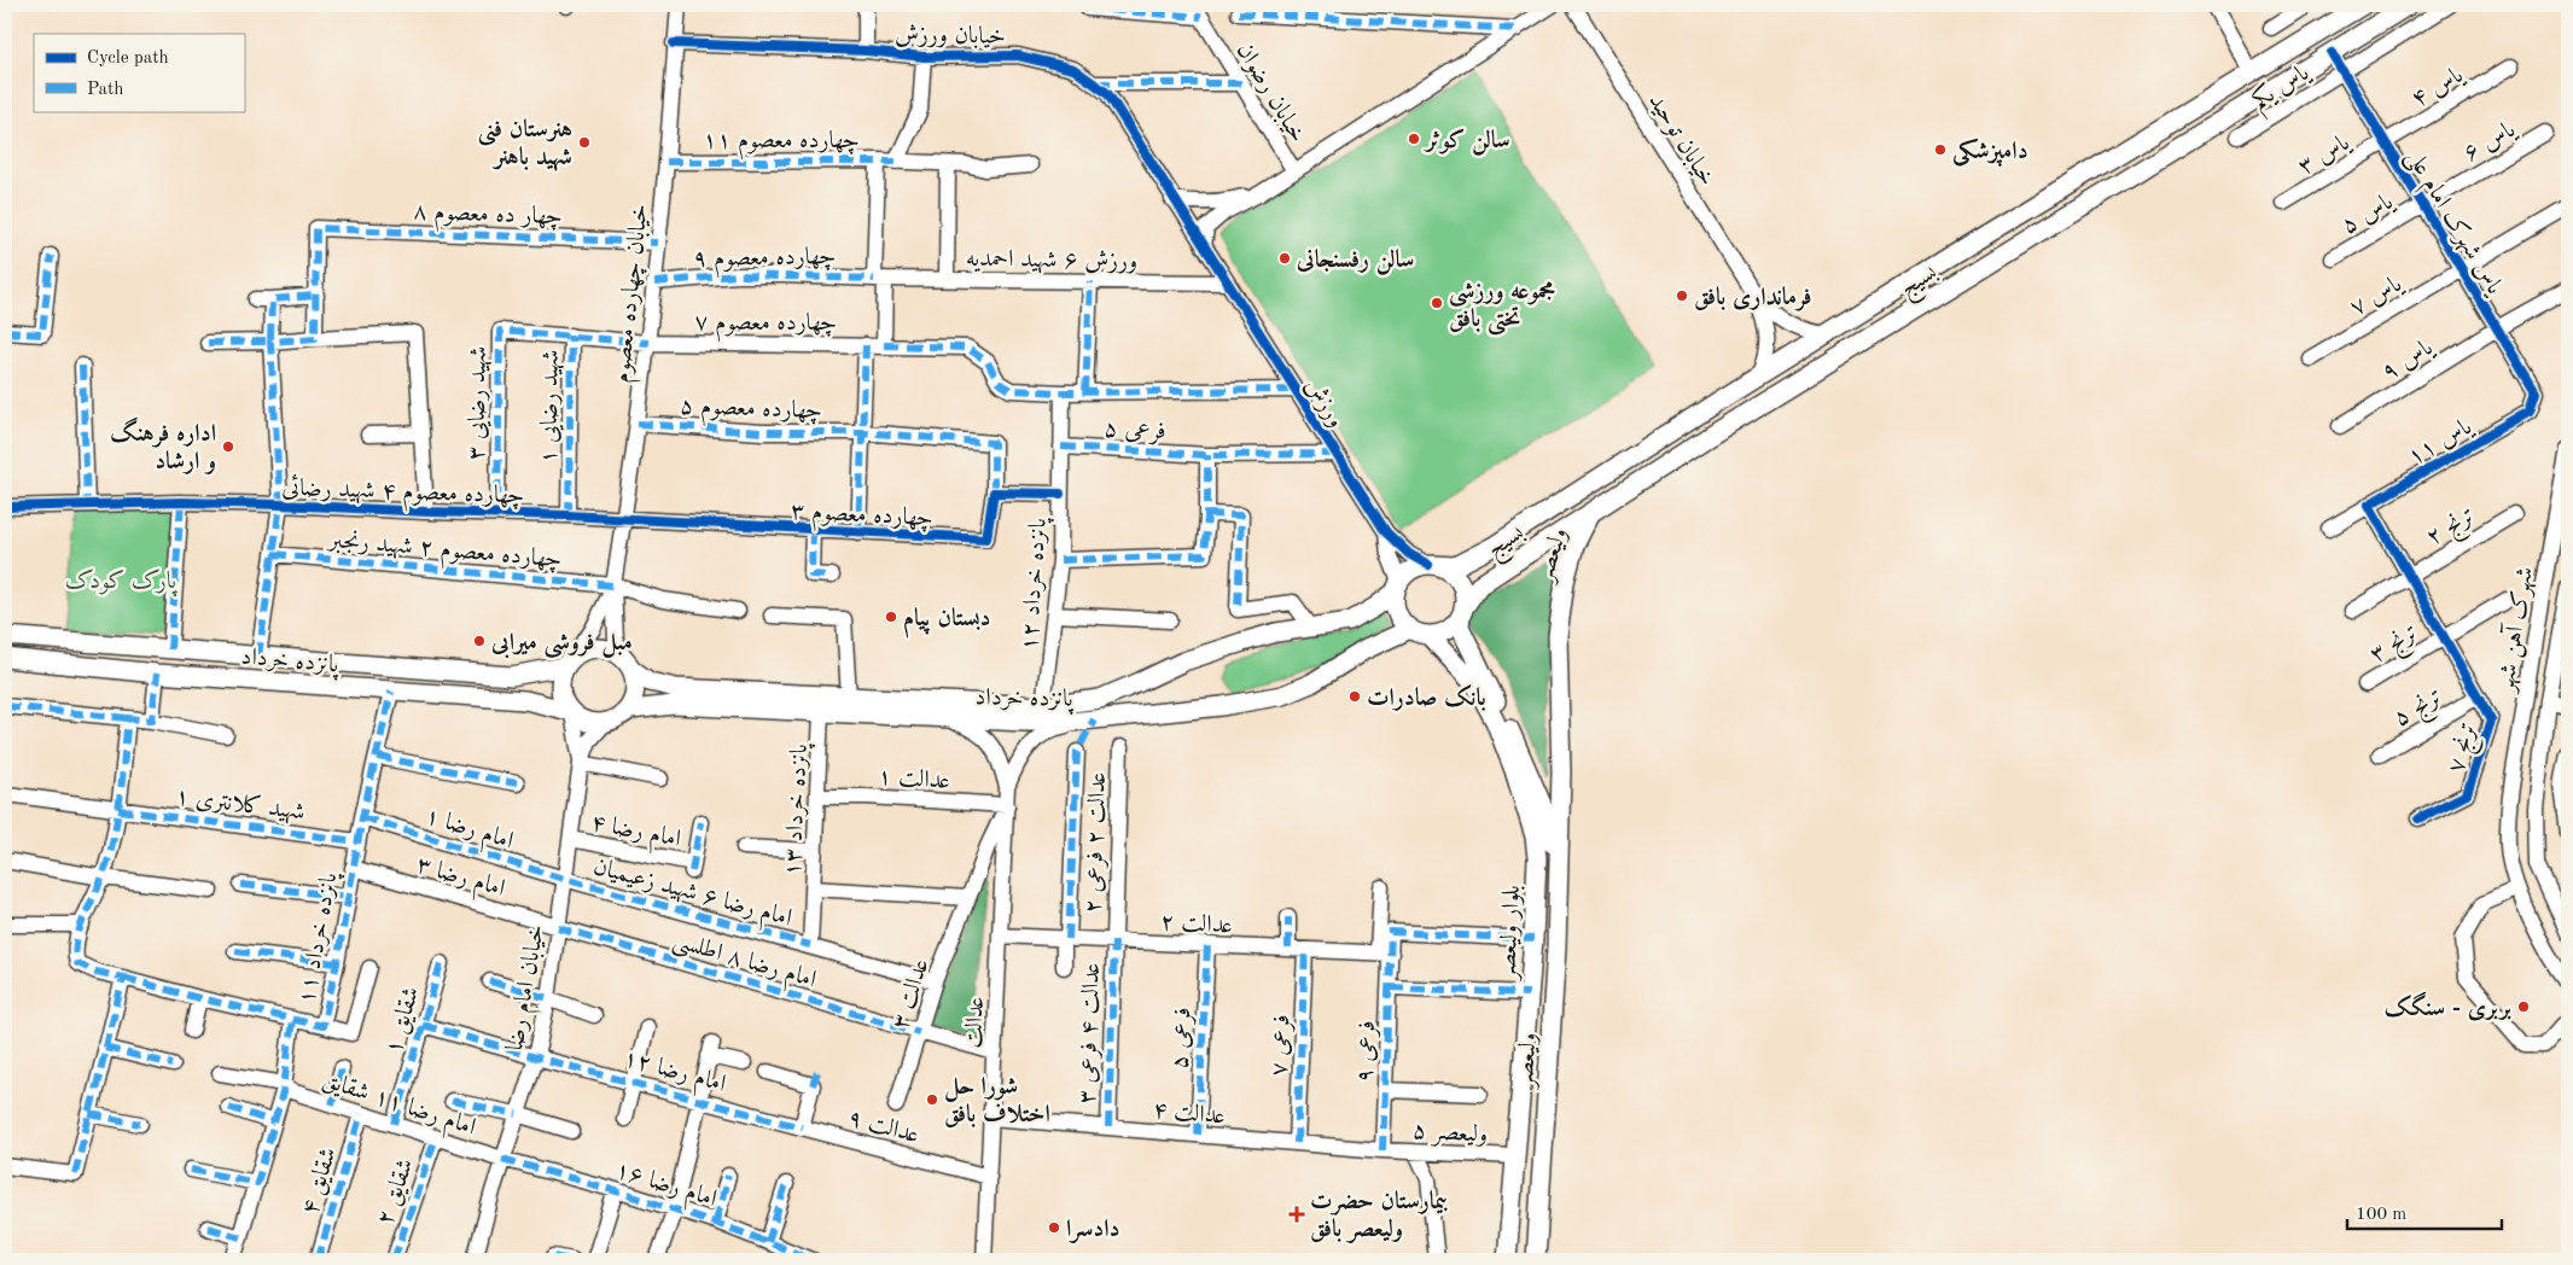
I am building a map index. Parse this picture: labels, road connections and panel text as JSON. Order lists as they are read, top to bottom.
{
  "streets": {
    "main road": [
      "بسیج",
      "ولیعصر",
      "پانزده خرداد",
      "بلوار ولیعصر"
    ],
    "street": [
      "خیابان ورزش",
      "یاس یکم",
      "یاس ۴",
      "خیابان رضوان",
      "چهارده معصوم ۱۱",
      "خیابان توحید",
      "یاس ۶",
      "یاس ۳",
      "چهار ده معصوم ۸",
      "یاس ۵",
      "یاس شهرک امام علی",
      "چهارده معصوم ۹",
      "ورزش ۶ شهید احمدیه",
      "خیابان چهارده معصوم",
      "یاس ۷",
      "چهارده معصوم ۷",
      "یاس ۹",
      "ورزش",
      "شهید رضایی ۳",
      "شهید رضایی ۱",
      "چهارده معصوم ۵",
      "فرعی ۵",
      "یاس ۱۱",
      "چهارده معصوم ۴ شهید رضائی",
      "چهارده معصوم ۳",
      "ترنج ۲",
      "چهارده معصوم ۲ شهید رنجبر",
      "پانزده خرداد ۱۲",
      "شهرک آهن شهر",
      "ترنج ۳",
      "ترنج ۵",
      "ترنج ۷",
      "عدالت ۱",
      "شهید کلانتری ۱",
      "پانزده خرداد ۱۳",
      "امام رضا ۱",
      "امام رضا ۴",
      "عدالت ۲ فرعی ۲",
      "امام رضا ۳",
      "امام رضا ۶ شهید زعیمیان",
      "عدالت ۲",
      "پانزده خرداد ۱۱",
      "امام رضا ۸ اطلسی",
      "خیابان امام رضا",
      "عدالت ۳",
      "شقایق ۱",
      "عدالت",
      "عدالت ۴ فرعی ۳",
      "فرعی ۷",
      "فرعی ۹",
      "امام رضا ۱۲",
      "امام رضا ۱۱ شقایق",
      "عدالت ۴",
      "عدالت ۹",
      "ولیعصر ۵",
      "شقایق ۴",
      "امام رضا ۱۶",
      "شقایق ۲"
    ]
  },
  "crossings": [
    ["خیابان ورزش", "خیابان چهارده معصوم"],
    ["خیابان ورزش", "ورزش"],
    ["یاس یکم", "یاس شهرک امام علی"],
    ["یاس ۴", "یاس ۳"],
    ["یاس ۴", "یاس شهرک امام علی"],
    ["چهارده معصوم ۱۱", "خیابان چهارده معصوم"],
    ["یاس ۶", "یاس ۵"],
    ["یاس ۶", "یاس شهرک امام علی"],
    ["یاس ۳", "یاس شهرک امام علی"],
    ["چهار ده معصوم ۸", "خیابان چهارده معصوم"],
    ["یاس ۵", "یاس شهرک امام علی"],
    ["یاس شهرک امام علی", "بسیج"],
    ["یاس شهرک امام علی", "یاس ۷"],
    ["یاس شهرک امام علی", "یاس ۹"],
    ["یاس شهرک امام علی", "یاس ۱۱"],
    ["چهارده معصوم ۹", "ورزش ۶ شهید احمدیه"],
    ["چهارده معصوم ۹", "خیابان چهارده معصوم"],
    ["ورزش ۶ شهید احمدیه", "ورزش"],
    ["بسیج", "ورزش"],
    ["بسیج", "ولیعصر"],
    ["بسیج", "پانزده خرداد"],
    ["بسیج", "بلوار ولیعصر"],
    ["خیابان چهارده معصوم", "چهارده معصوم ۷"],
    ["خیابان چهارده معصوم", "چهارده معصوم ۵"],
    ["خیابان چهارده معصوم", "چهارده معصوم ۴ شهید رضائی"],
    ["خیابان چهارده معصوم", "چهارده معصوم ۳"],
    ["خیابان چهارده معصوم", "چهارده معصوم ۲ شهید رنجبر"],
    ["چهارده معصوم ۷", "ورزش"],
    ["چهارده معصوم ۷", "شهید رضایی ۳"],
    ["چهارده معصوم ۷", "شهید رضایی ۱"],
    ["چهارده معصوم ۷", "پانزده خرداد ۱۲"],
    ["ورزش", "فرعی ۵"],
    ["ورزش", "ولیعصر"],
    ["ورزش", "پانزده خرداد"],
    ["ورزش", "بلوار ولیعصر"],
    ["شهید رضایی ۳", "چهارده معصوم ۴ شهید رضائی"],
    ["شهید رضایی ۱", "چهارده معصوم ۴ شهید رضائی"],
    ["چهارده معصوم ۵", "چهارده معصوم ۳"],
    ["فرعی ۵", "پانزده خرداد ۱۲"],
    ["فرعی ۵", "عدالت ۲"],
    ["فرعی ۵", "عدالت ۴"],
    ["یاس ۱۱", "ترنج ۷"],
    ["چهارده معصوم ۴ شهید رضائی", "چهارده معصوم ۳"],
    ["ترنج ۲", "ترنج ۷"],
    ["ولیعصر", "پانزده خرداد"],
    ["ولیعصر", "بلوار ولیعصر"],
    ["پانزده خرداد ۱۲", "پانزده خرداد"],
    ["ترنج ۳", "ترنج ۷"],
    ["پانزده خرداد", "پانزده خرداد ۱۳"],
    ["پانزده خرداد", "بلوار ولیعصر"],
    ["پانزده خرداد", "پانزده خرداد ۱۱"],
    ["پانزده خرداد", "خیابان امام رضا"],
    ["پانزده خرداد", "عدالت"],
    ["ترنج ۵", "ترنج ۷"],
    ["عدالت ۱", "پانزده خرداد ۱۳"],
    ["عدالت ۱", "عدالت ۳"],
    ["عدالت ۱", "عدالت"],
    ["شهید کلانتری ۱", "پانزده خرداد ۱۱"],
    ["پانزده خرداد ۱۳", "امام رضا ۶ شهید زعیمیان"],
    ["امام رضا ۱", "امام رضا ۶ شهید زعیمیان"],
    ["امام رضا ۱", "پانزده خرداد ۱۱"],
    ["امام رضا ۱", "خیابان امام رضا"],
    ["امام رضا ۴", "خیابان امام رضا"],
    ["عدالت ۲ فرعی ۲", "عدالت ۲"],
    ["عدالت ۲ فرعی ۲", "عدالت ۴ فرعی ۳"],
    ["امام رضا ۳", "پانزده خرداد ۱۱"],
    ["امام رضا ۳", "امام رضا ۸ اطلسی"],
    ["امام رضا ۳", "خیابان امام رضا"],
    ["امام رضا ۶ شهید زعیمیان", "خیابان امام رضا"],
    ["امام رضا ۶ شهید زعیمیان", "عدالت ۳"],
    ["عدالت ۲", "عدالت"],
    ["عدالت ۲", "عدالت ۴ فرعی ۳"],
    ["عدالت ۲", "فرعی ۷"],
    ["عدالت ۲", "فرعی ۹"],
    ["بلوار ولیعصر", "ولیعصر ۵"],
    ["پانزده خرداد ۱۱", "امام رضا ۱۱ شقایق"],
    ["امام رضا ۸ اطلسی", "خیابان امام رضا"],
    ["امام رضا ۸ اطلسی", "عدالت ۳"],
    ["امام رضا ۸ اطلسی", "عدالت"],
    ["خیابان امام رضا", "امام رضا ۱۲"],
    ["خیابان امام رضا", "امام رضا ۱۱ شقایق"],
    ["خیابان امام رضا", "امام رضا ۱۶"],
    ["عدالت ۳", "عدالت"],
    ["شقایق ۱", "امام رضا ۱۲"],
    ["شقایق ۱", "امام رضا ۱۱ شقایق"],
    ["عدالت", "عدالت ۴"],
    ["عدالت", "عدالت ۹"],
    ["عدالت ۴ فرعی ۳", "عدالت ۴"],
    ["فرعی ۷", "عدالت ۴"],
    ["فرعی ۹", "عدالت ۴"],
    ["فرعی ۹", "ولیعصر ۵"],
    ["امام رضا ۱۲", "عدالت ۹"],
    ["امام رضا ۱۱ شقایق", "شقایق ۴"],
    ["امام رضا ۱۱ شقایق", "امام رضا ۱۶"],
    ["امام رضا ۱۱ شقایق", "شقایق ۲"],
    ["عدالت ۴", "ولیعصر ۵"]
  ],
  "parks": ["پارک کودک"],
  "places": {
    "other": [
      "سالن کوثر",
      "هنرستان فنی شهید باهنر",
      "دامپزشکی",
      "سالن رفسنجانی",
      "فرمانداری بافق",
      "مجموعه ورزشی تختی بافق",
      "اداره فرهنگ و ارشاد",
      "دبستان پیام",
      "مبل فروشی میرابی",
      "بانک صادرات",
      "بربری - سنگک",
      "شورا حل اختلاف بافق",
      "دادسرا"
    ],
    "health": ["بیمارستان حضرت ولیعصر بافق"]
  },
  "legend": ["Cycle path", "Path"],
  "scale_bar": "100 m"
}
